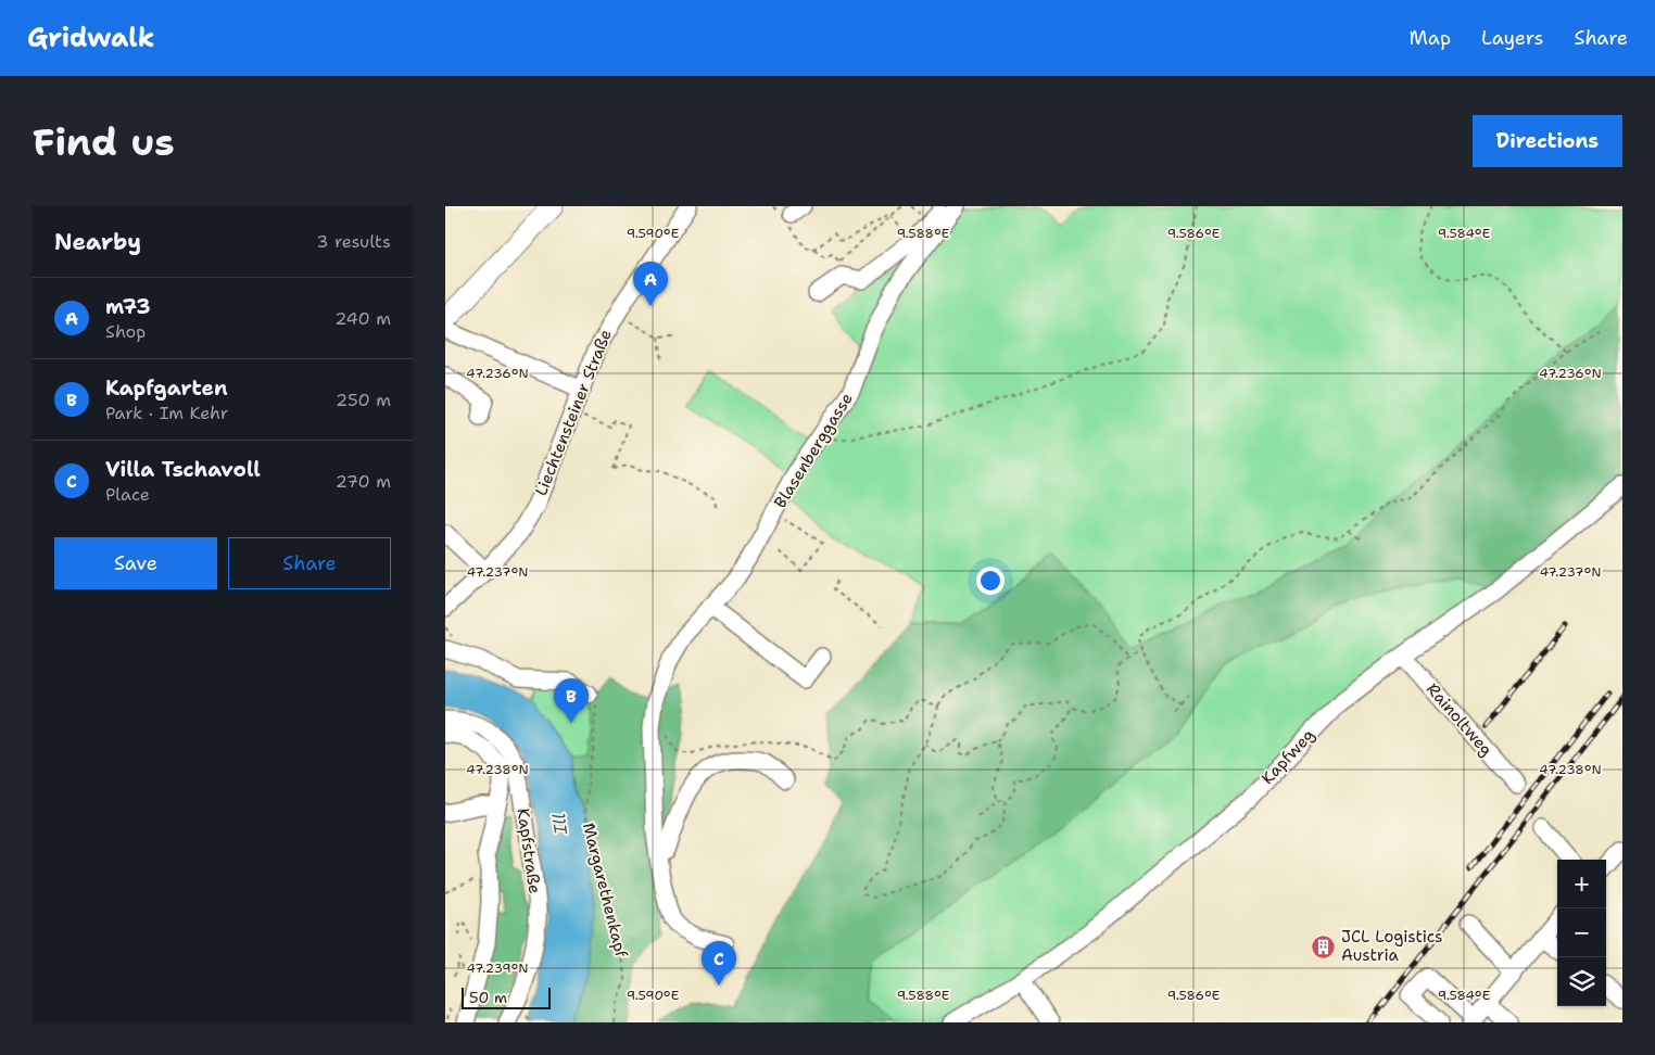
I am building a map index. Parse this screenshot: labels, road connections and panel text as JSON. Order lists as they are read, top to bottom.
{
  "streets": {
    "street": [
      "Liechtensteiner Straße",
      "Blasenberggasse",
      "Rainoltweg",
      "Kapfweg",
      "Kapfstraße"
    ],
    "path": ["Margarethenkapf"]
  },
  "crossings": [
    ["Rainoltweg", "Kapfweg"]
  ],
  "water": ["Ill"],
  "places": {
    "building": ["JCL Logistics Austria"]
  },
  "scale_bar": "50 m",
  "page": {
    "header": "Gridwalk",
    "nav": ["Map", "Layers", "Share"],
    "buttons": [
      "Directions",
      ["Save", "Share"]
    ],
    "title": "Find us",
    "heading": ["Nearby", "3 results"],
    "pins": ["A", "B", "C"],
    "list": [
      {
        "mark": "A",
        "name": "m73",
        "note": "Shop",
        "value": "240 m"
      },
      {
        "mark": "B",
        "name": "Kapfgarten",
        "note": "Park · Im Kehr",
        "value": "250 m"
      },
      {
        "mark": "C",
        "name": "Villa Tschavoll",
        "note": "Place",
        "value": "270 m"
      }
    ],
    "map_buttons": ["+", "−"],
    "scale": "50 m"
  },
  "coordinates": [
    "9.590°E",
    "9.588°E",
    "9.586°E",
    "9.584°E",
    "47.236°N",
    "47.237°N",
    "47.238°N",
    "47.239°N"
  ]
}
